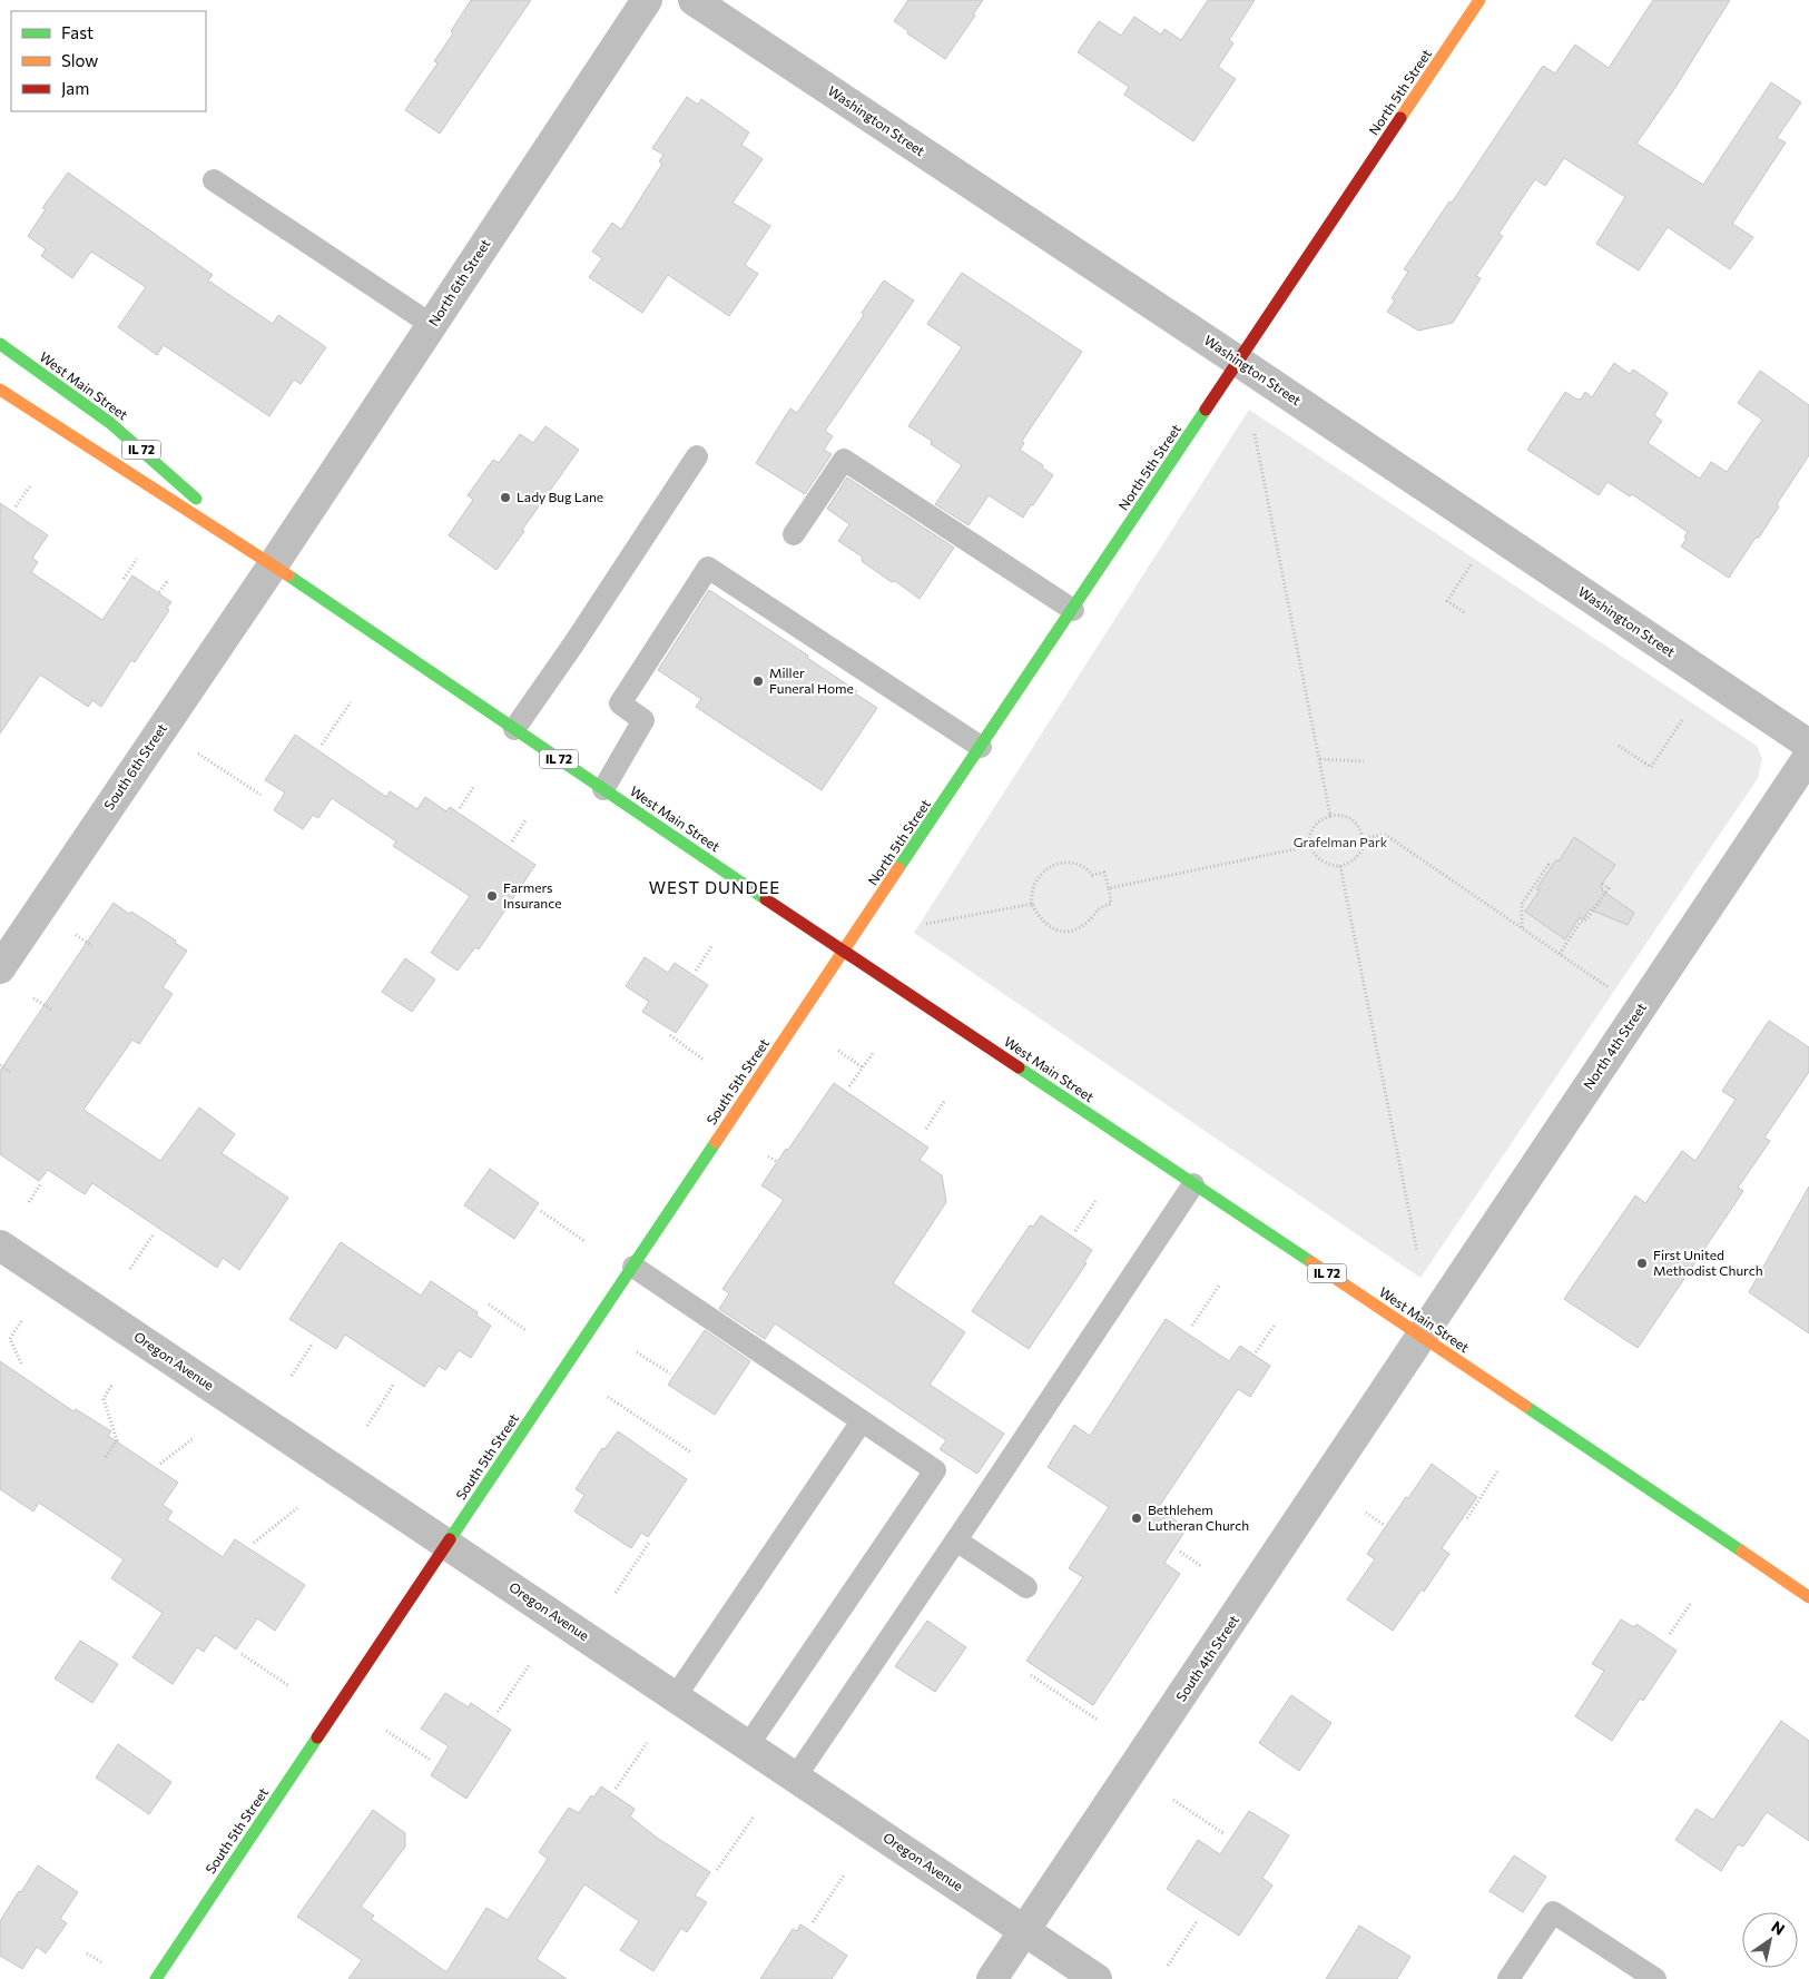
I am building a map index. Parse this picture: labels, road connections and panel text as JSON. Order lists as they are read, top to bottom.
{
  "streets": {
    "main road": [
      "North 5th Street",
      "West Main Street",
      "IL 72",
      "South 5th Street"
    ],
    "street": [
      "Washington Street",
      "North 6th Street",
      "South 6th Street",
      "North 4th Street",
      "Oregon Avenue",
      "South 4th Street"
    ]
  },
  "crossings": [
    ["North 5th Street", "Washington Street"],
    ["North 5th Street", "West Main Street"],
    ["North 5th Street", "South 5th Street"],
    ["North 6th Street", "West Main Street"],
    ["North 6th Street", "South 6th Street"],
    ["West Main Street", "South 6th Street"],
    ["West Main Street", "North 4th Street"],
    ["West Main Street", "South 5th Street"],
    ["West Main Street", "South 4th Street"],
    ["North 4th Street", "South 4th Street"],
    ["South 5th Street", "Oregon Avenue"],
    ["Oregon Avenue", "South 4th Street"]
  ],
  "districts": ["WEST DUNDEE"],
  "parks": ["Grafelman Park"],
  "places": [
    "Lady Bug Lane",
    "Miller Funeral Home",
    "Farmers Insurance",
    "First United Methodist Church",
    "Bethlehem Lutheran Church"
  ],
  "legend": ["Fast", "Slow", "Jam"],
  "north": "top right"
}
